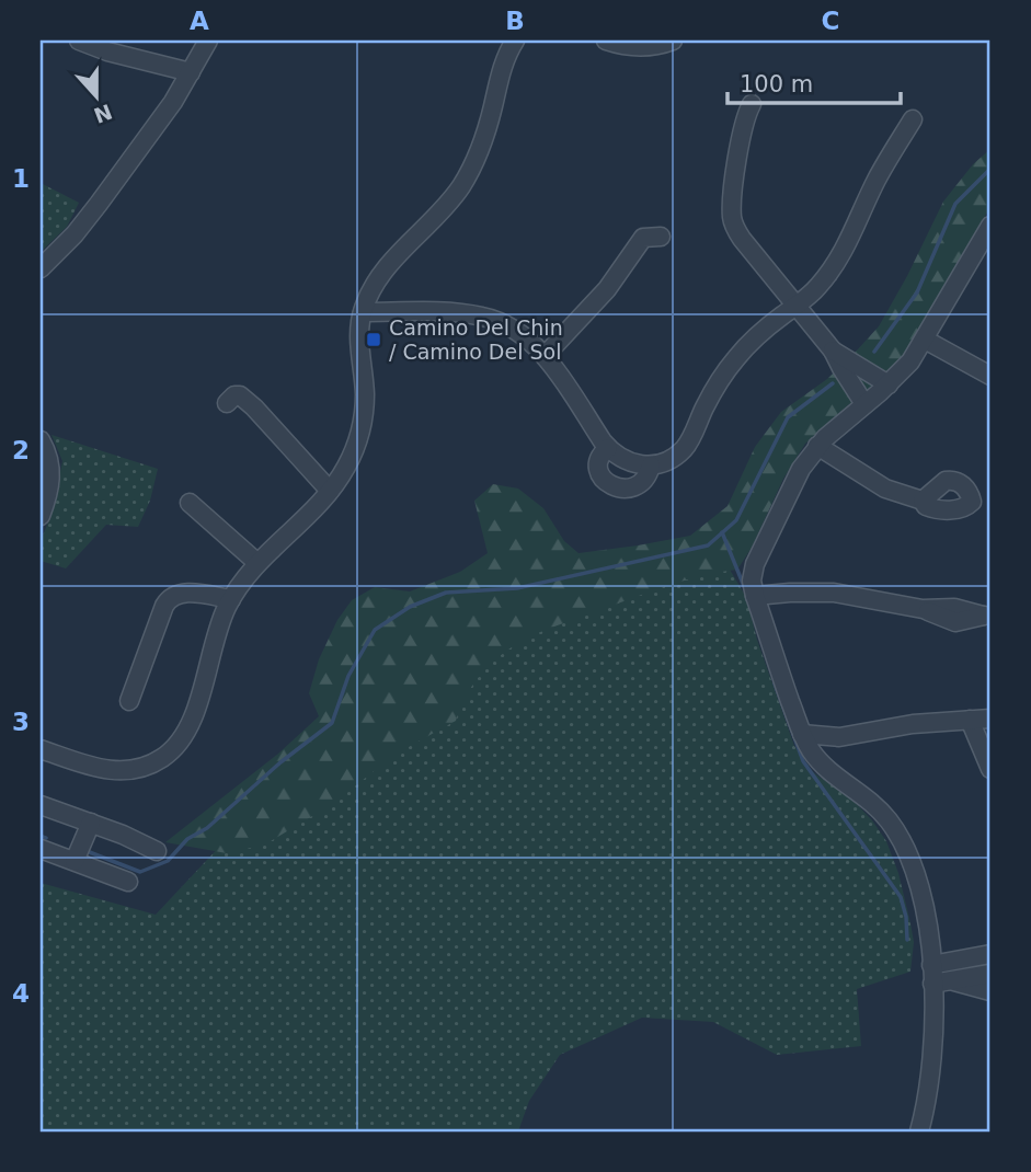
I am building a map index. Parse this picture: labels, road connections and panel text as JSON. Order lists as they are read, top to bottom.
{
  "places": {
    "transit": ["Camino Del Chin / Camino Del Sol"]
  },
  "scale_bar": "100 m",
  "north": "bottom",
  "grid": {
    "columns": ["A", "B", "C"],
    "rows": [
      "1",
      "2",
      "3",
      "4"
    ]
  }
}
